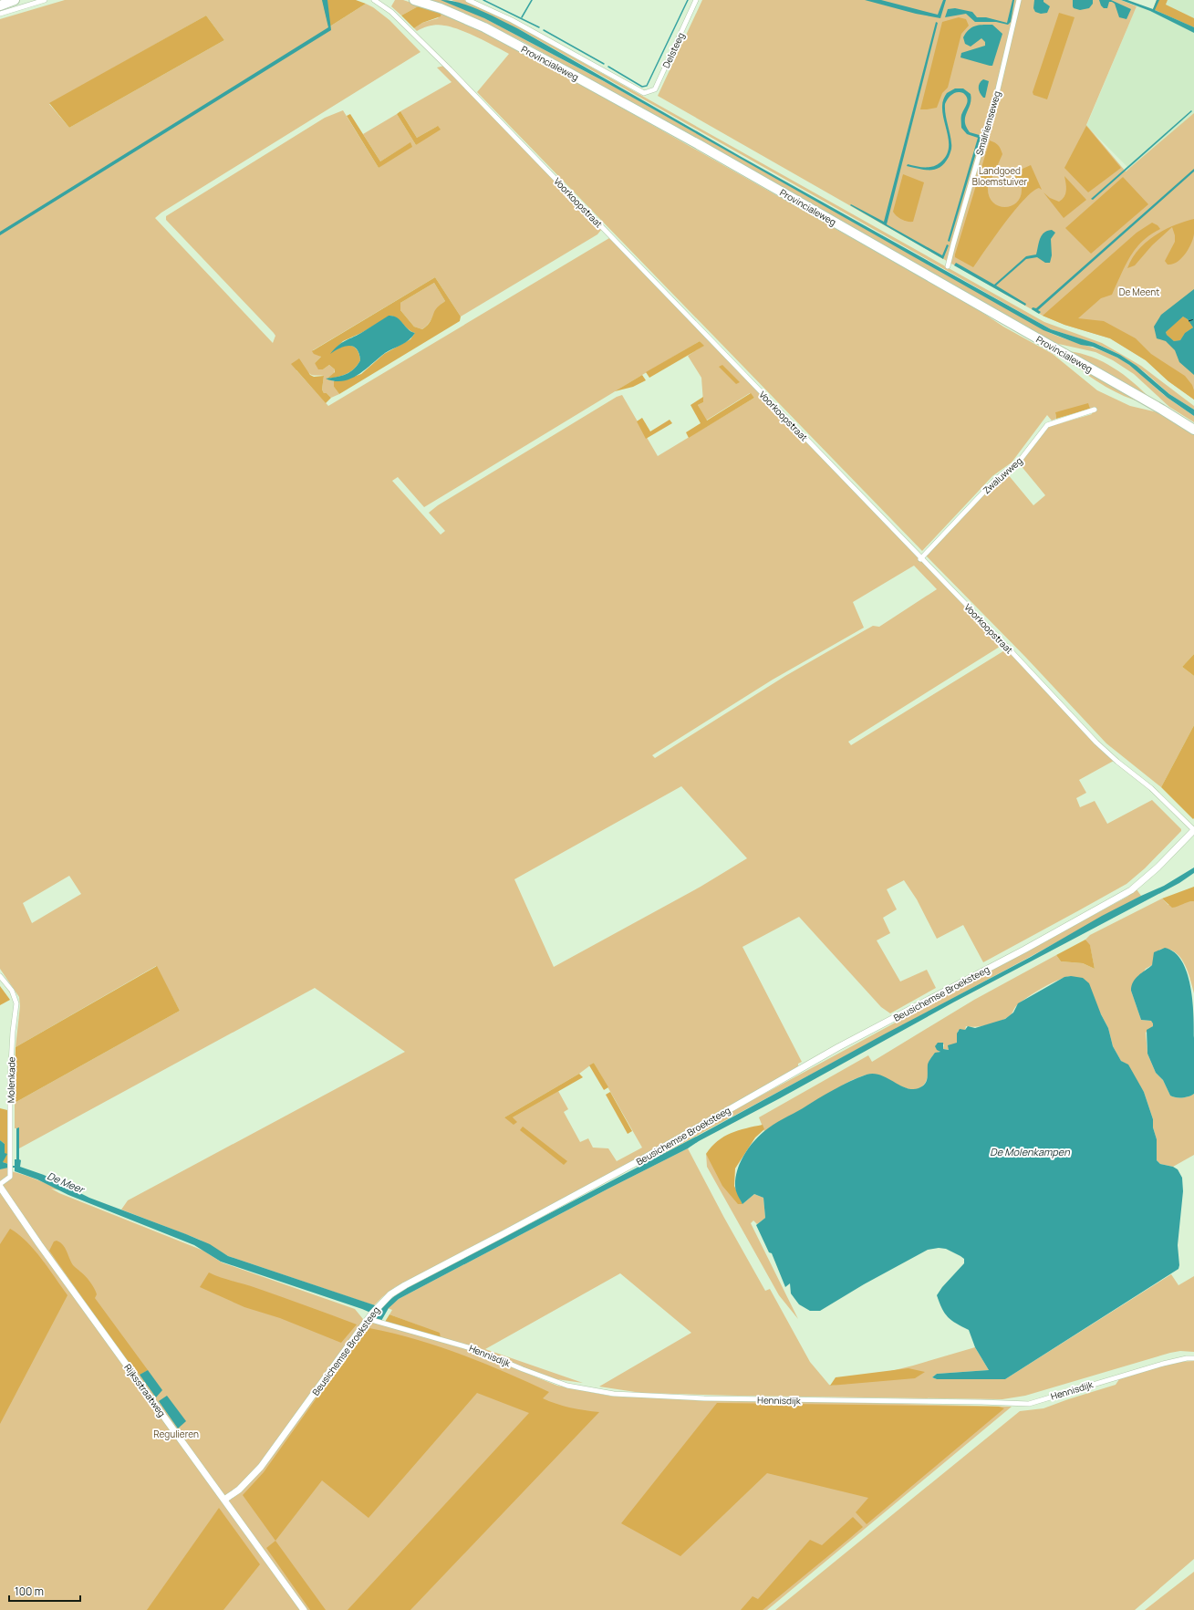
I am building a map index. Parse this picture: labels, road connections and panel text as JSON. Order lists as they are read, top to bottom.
{
  "streets": {
    "highway": ["Provincialeweg"],
    "street": [
      "Delsteeg",
      "Smalriemseweg",
      "Voorkoopstraat",
      "Zwaluwweg",
      "Beusichemse Broeksteeg",
      "Molenkade",
      "Hennisdijk",
      "Rijksstraatweg"
    ]
  },
  "crossings": [
    ["Voorkoopstraat", "Zwaluwweg"],
    ["Voorkoopstraat", "Beusichemse Broeksteeg"],
    ["Beusichemse Broeksteeg", "Hennisdijk"],
    ["Beusichemse Broeksteeg", "Rijksstraatweg"],
    ["Molenkade", "Rijksstraatweg"]
  ],
  "water": ["De Molenkampen", "De Meer"],
  "parks": ["Landgoed Bloemstuiver", "De Meent", "Regulieren"],
  "scale_bar": "100 m"
}
